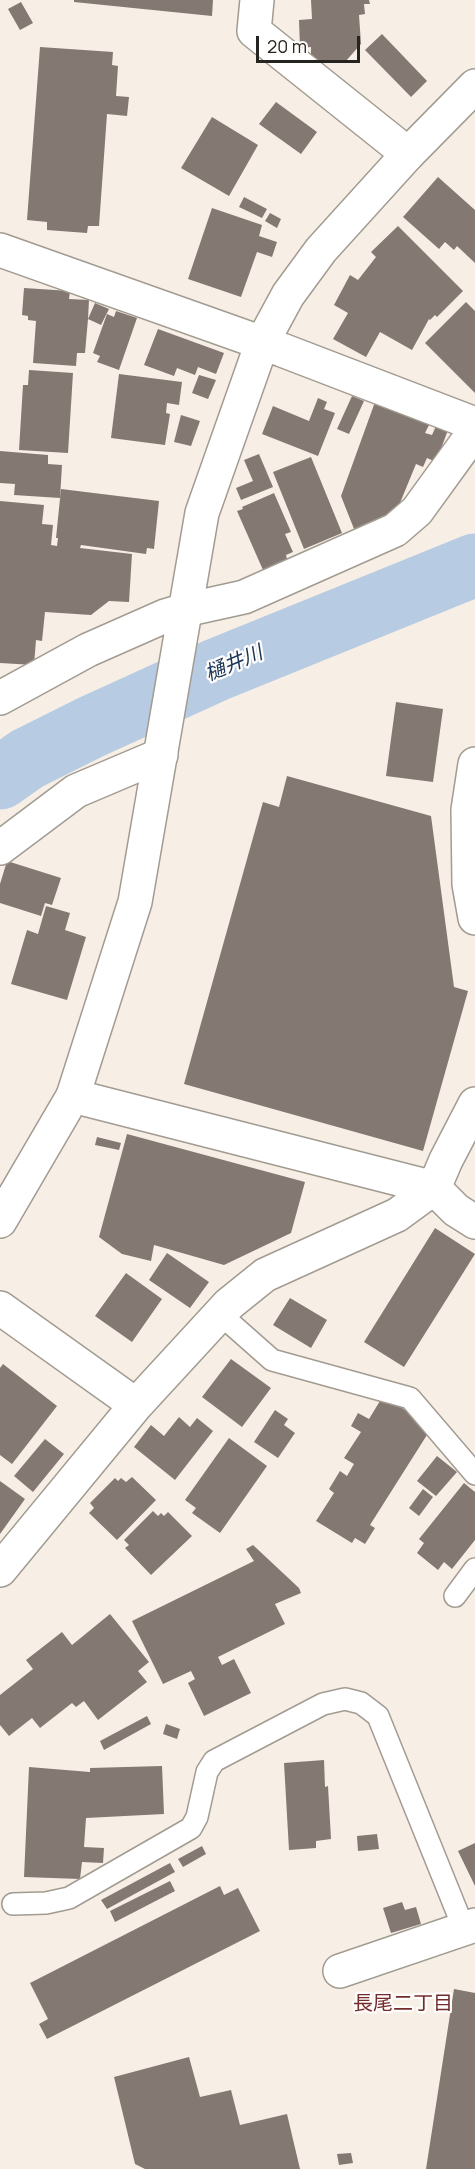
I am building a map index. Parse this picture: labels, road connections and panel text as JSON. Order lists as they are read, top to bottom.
{
  "districts": ["長尾二丁目"],
  "water": ["樋井川"],
  "scale_bar": "20 m"
}
